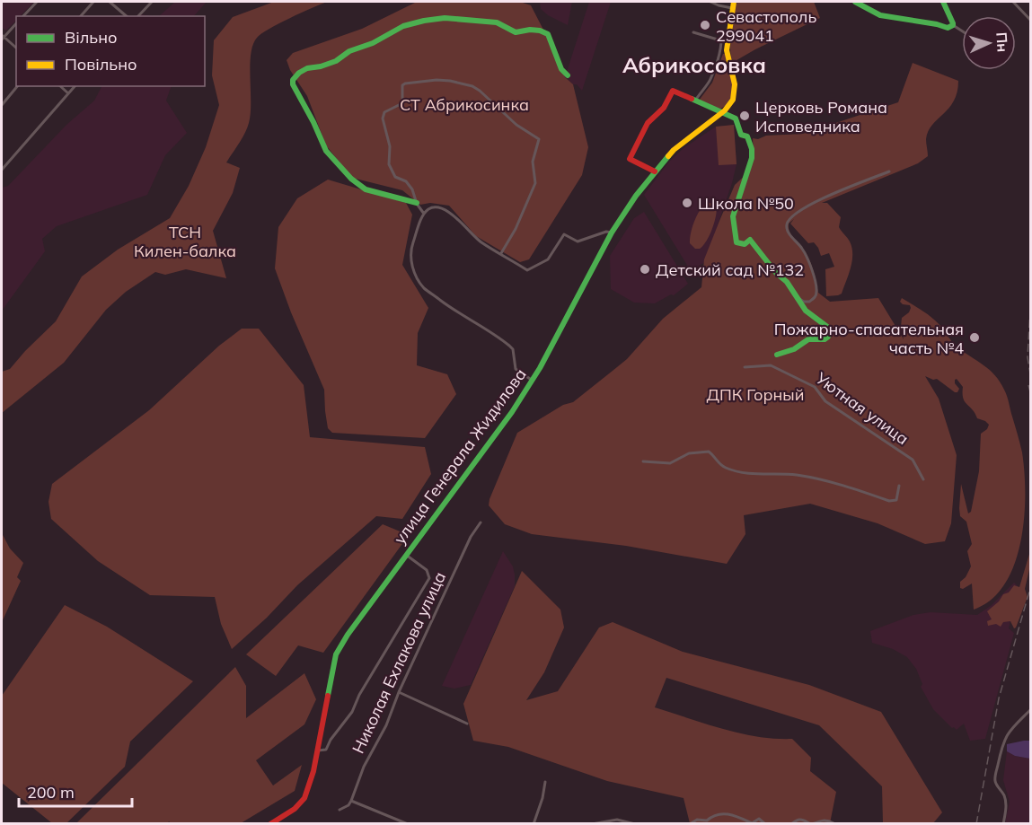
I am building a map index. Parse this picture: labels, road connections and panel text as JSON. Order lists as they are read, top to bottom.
{
  "streets": {
    "street": ["Уютная улица", "улица Генерала Жидилова", "Николая Ехлакова улица"]
  },
  "districts": ["Абрикосовка"],
  "parks": ["СТ Абрикосинка", "ТСН Килен-балка", "ДПК Горный"],
  "places": [
    "Севастополь 299041",
    "Церковь Романа Исповедника",
    "Школа №50",
    "Детский сад №132",
    "Пожарно-спасательная часть №4"
  ],
  "legend": ["Вільно", "Повільно"],
  "scale_bar": "200 m",
  "north": "right"
}
